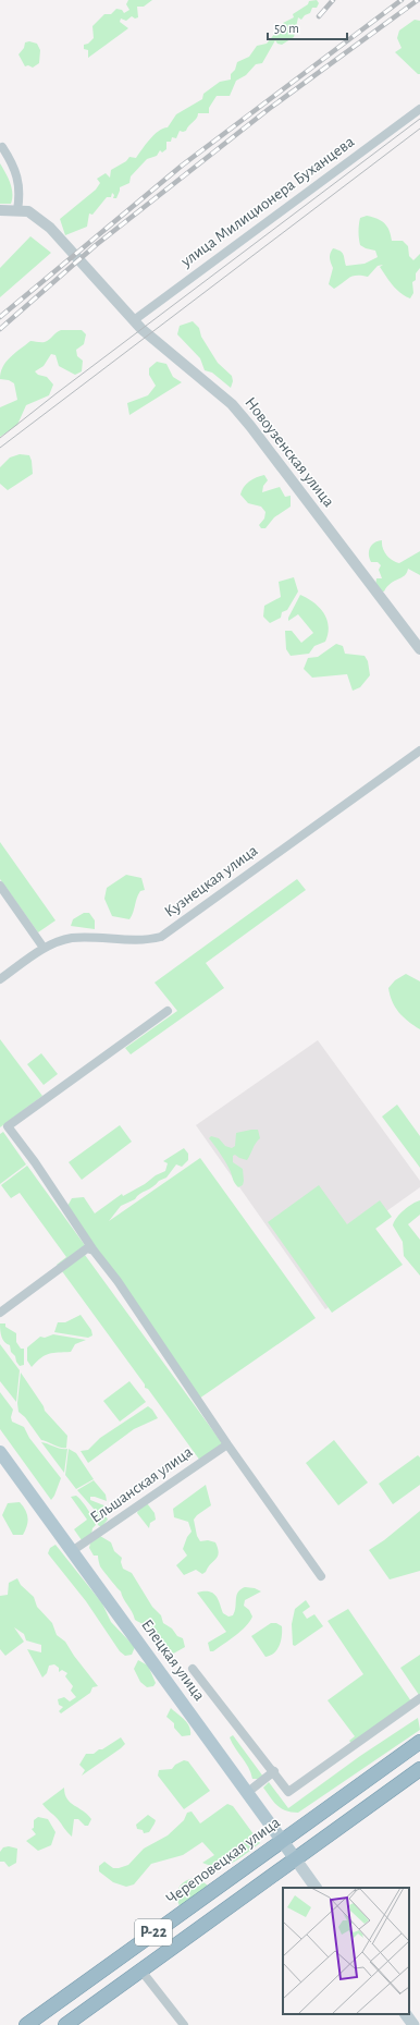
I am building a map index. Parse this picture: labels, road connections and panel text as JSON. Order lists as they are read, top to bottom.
{
  "streets": {
    "highway": ["Череповецкая улица", "Р-22"],
    "main road": ["Елецкая улица"],
    "street": [
      "улица Милиционера Буханцева",
      "Новоузенская улица",
      "Кузнецкая улица",
      "Ельшанская улица"
    ]
  },
  "crossings": [
    ["улица Милиционера Буханцева", "Новоузенская улица"],
    ["Ельшанская улица", "Елецкая улица"],
    ["Елецкая улица", "Череповецкая улица"],
    ["Елецкая улица", "Р-22"]
  ],
  "scale_bar": "50 m"
}
